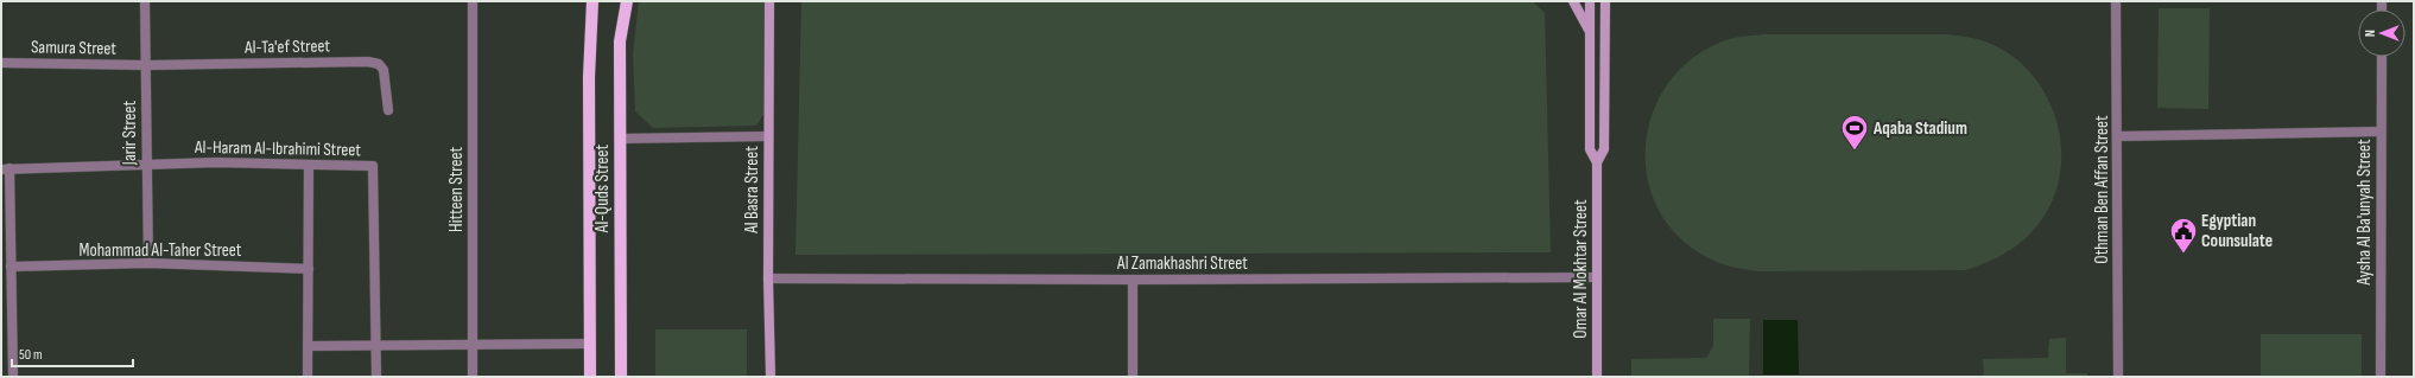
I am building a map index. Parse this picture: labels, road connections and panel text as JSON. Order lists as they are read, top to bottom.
{
  "streets": {
    "main road": ["Al-Quds Street"],
    "street": [
      "Al-Ta'ef Street",
      "Samura Street",
      "Jarir Street",
      "Al-Haram Al-Ibrahimi Street",
      "Hitteen Street",
      "Al Basra Street",
      "Othman Ben Affan Street",
      "Aysha Al Ba'unyah Street",
      "Mohammad Al-Taher Street",
      "Al Zamakhashri Street",
      "Omar Al Mokhtar Street"
    ]
  },
  "crossings": [
    ["Al-Ta'ef Street", "Samura Street"],
    ["Al-Ta'ef Street", "Jarir Street"],
    ["Samura Street", "Jarir Street"],
    ["Jarir Street", "Al-Haram Al-Ibrahimi Street"],
    ["Jarir Street", "Mohammad Al-Taher Street"],
    ["Al Basra Street", "Al Zamakhashri Street"],
    ["Al Zamakhashri Street", "Omar Al Mokhtar Street"]
  ],
  "places": {
    "sports": ["Aqaba Stadium"],
    "public building": ["Egyptian Counsulate"]
  },
  "scale_bar": "50 m",
  "north": "left"
}
